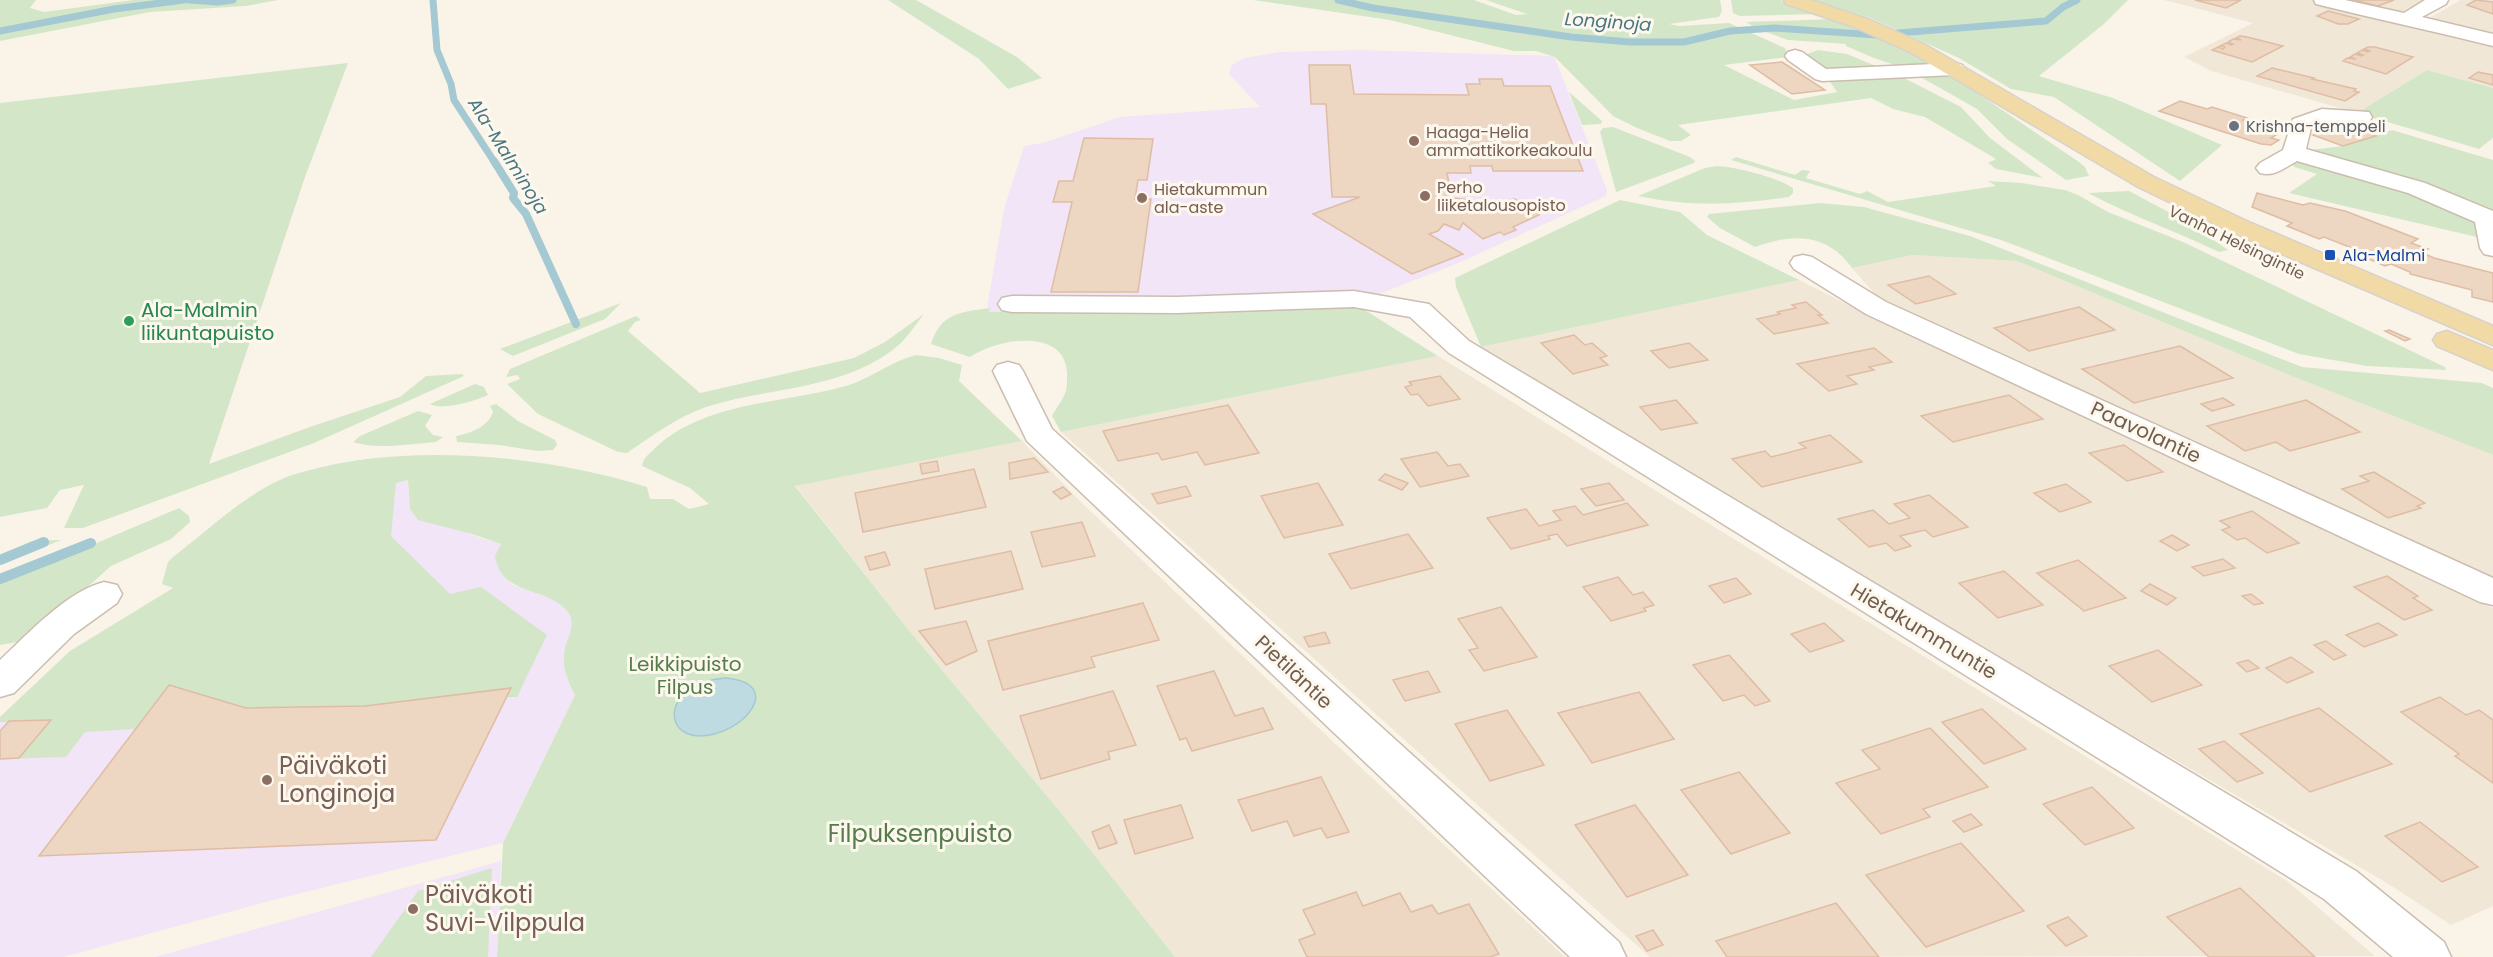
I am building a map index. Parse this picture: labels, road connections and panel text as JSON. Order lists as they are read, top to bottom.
{
  "streets": {
    "main road": ["Vanha Helsingintie"],
    "street": ["Paavolantie", "Hietakummuntie", "Pietiläntie"]
  },
  "water": ["Longinoja", "Ala-Malminoja"],
  "parks": ["Leikkipuisto Filpus", "Filpuksenpuisto"],
  "places": {
    "other": [
      "Krishna-temppeli",
      "Haaga-Helia ammattikorkeakoulu",
      "Perho liiketalousopisto",
      "Hietakummun ala-aste",
      "Ala-Malmin liikuntapuisto",
      "Päiväkoti Longinoja",
      "Päiväkoti Suvi-Vilppula"
    ],
    "transit": ["Ala-Malmi"]
  }
}
